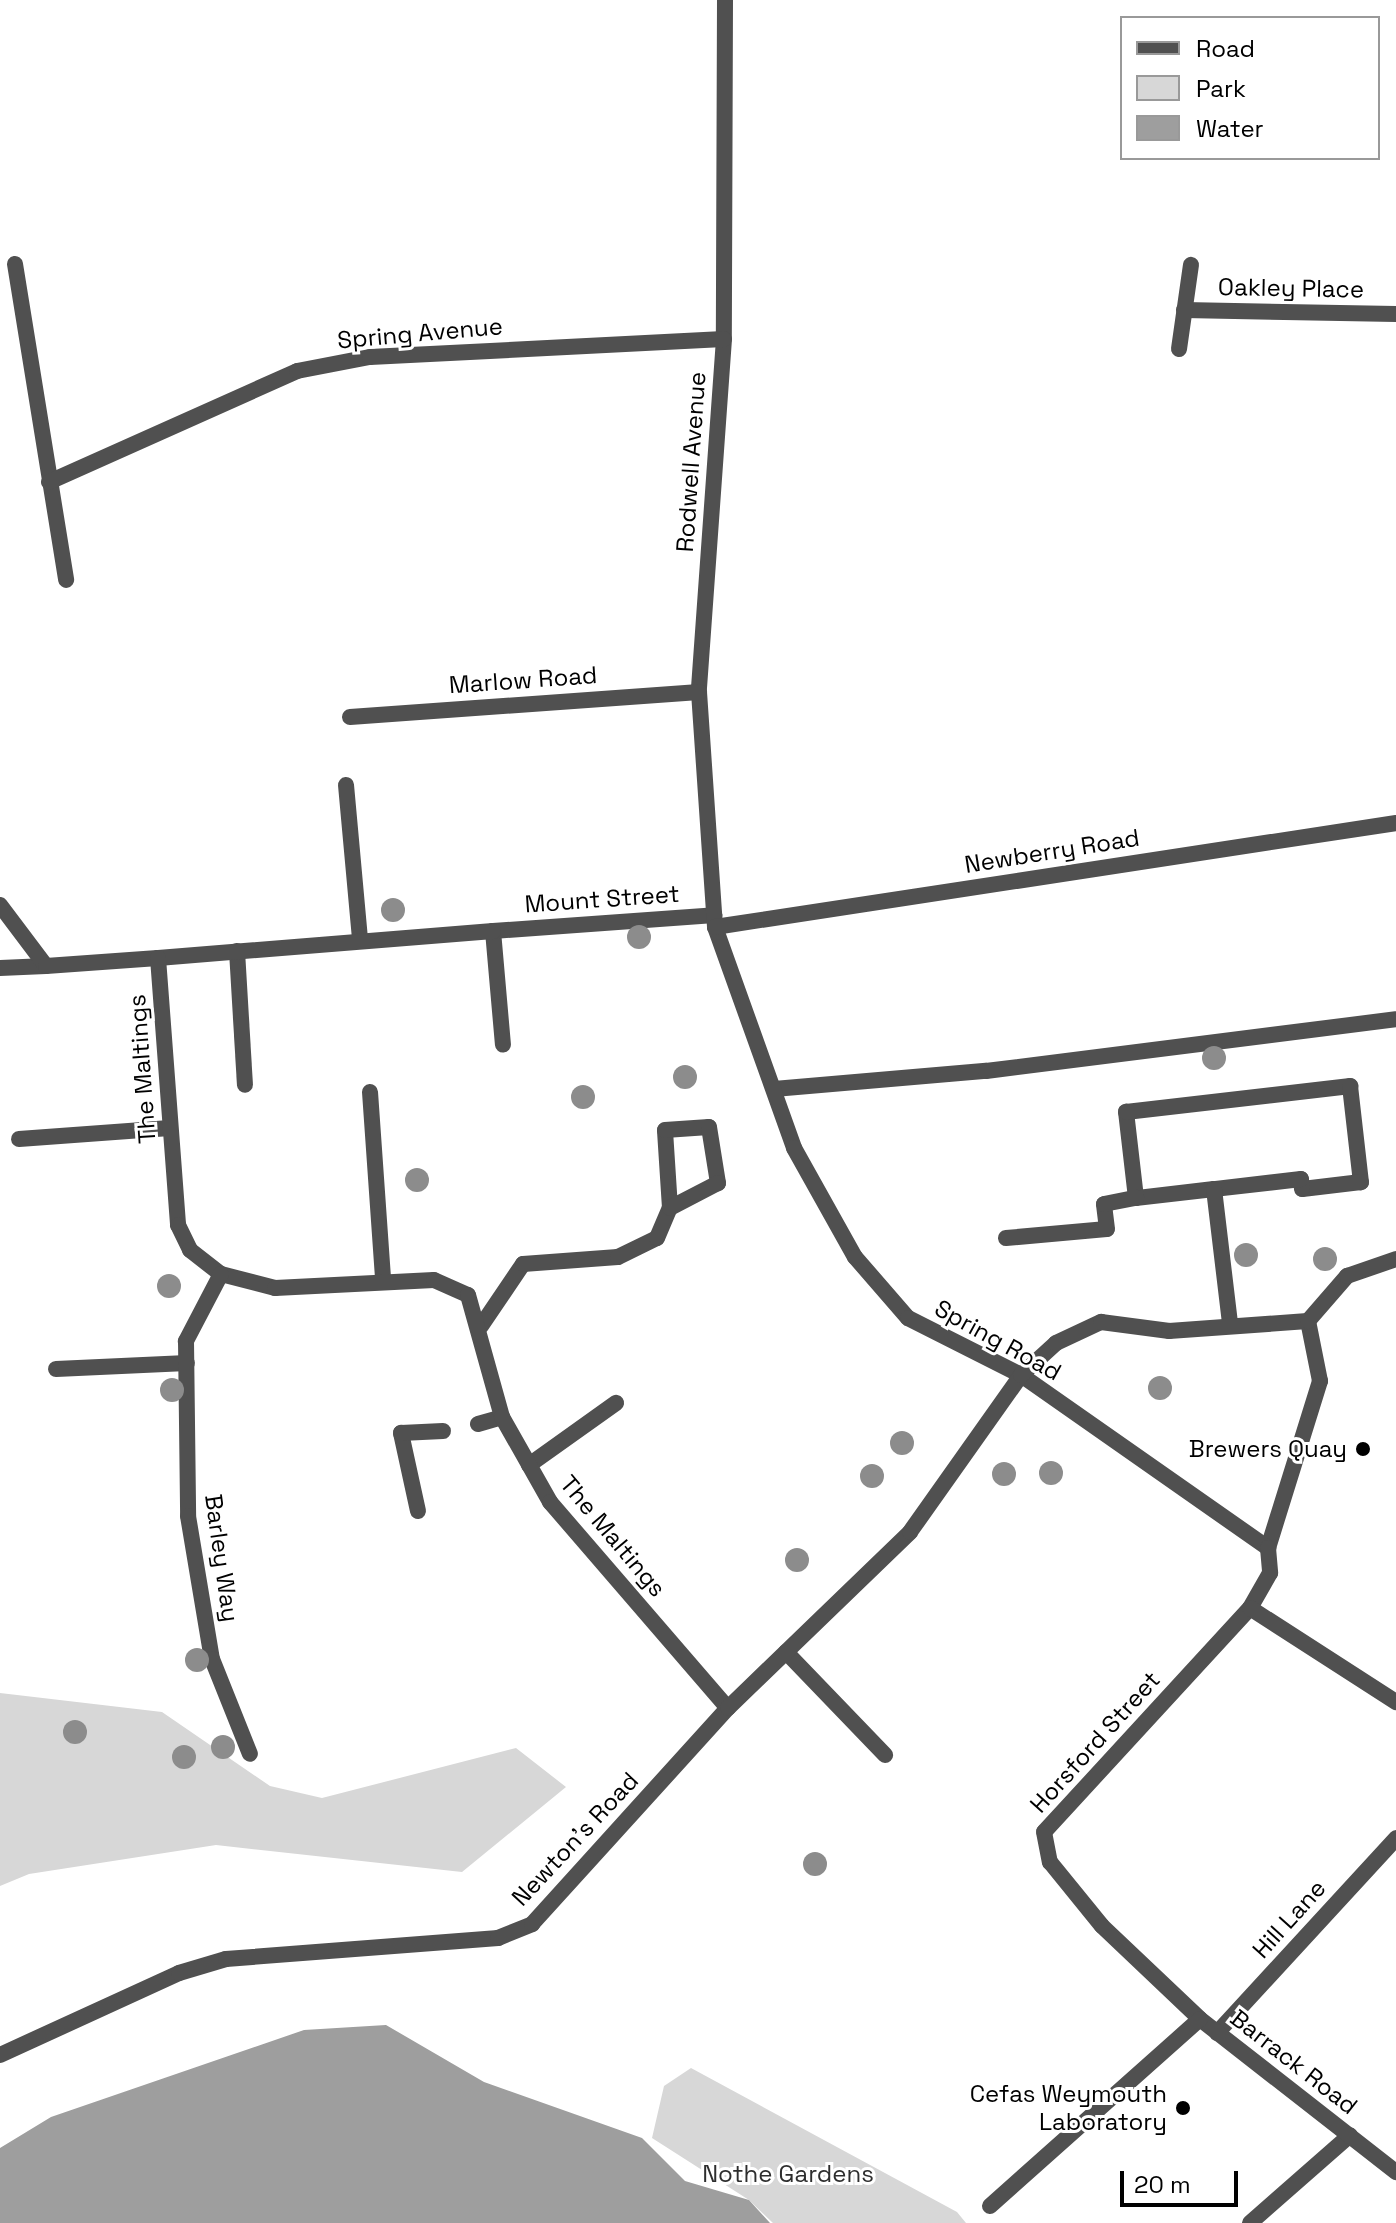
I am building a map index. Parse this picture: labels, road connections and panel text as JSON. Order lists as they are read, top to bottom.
{
  "streets": {
    "street": [
      "Oakley Place",
      "Spring Avenue",
      "Rodwell Avenue",
      "Marlow Road",
      "Newberry Road",
      "Mount Street",
      "The Maltings",
      "Spring Road",
      "Barley Way",
      "Horsford Street",
      "Newton's Road",
      "Hill Lane",
      "Barrack Road"
    ]
  },
  "crossings": [
    ["Spring Avenue", "Rodwell Avenue"],
    ["Rodwell Avenue", "Marlow Road"],
    ["Rodwell Avenue", "Newberry Road"],
    ["Rodwell Avenue", "Mount Street"],
    ["Rodwell Avenue", "Spring Road"],
    ["Newberry Road", "Mount Street"],
    ["Newberry Road", "Spring Road"],
    ["Mount Street", "The Maltings"],
    ["Mount Street", "Spring Road"],
    ["The Maltings", "Barley Way"],
    ["The Maltings", "Newton's Road"],
    ["Spring Road", "Newton's Road"],
    ["Horsford Street", "Barrack Road"],
    ["Hill Lane", "Barrack Road"]
  ],
  "parks": ["Nothe Gardens"],
  "places": ["Brewers Quay", "Cefas Weymouth Laboratory"],
  "legend": ["Road", "Park", "Water"],
  "scale_bar": "20 m"
}
